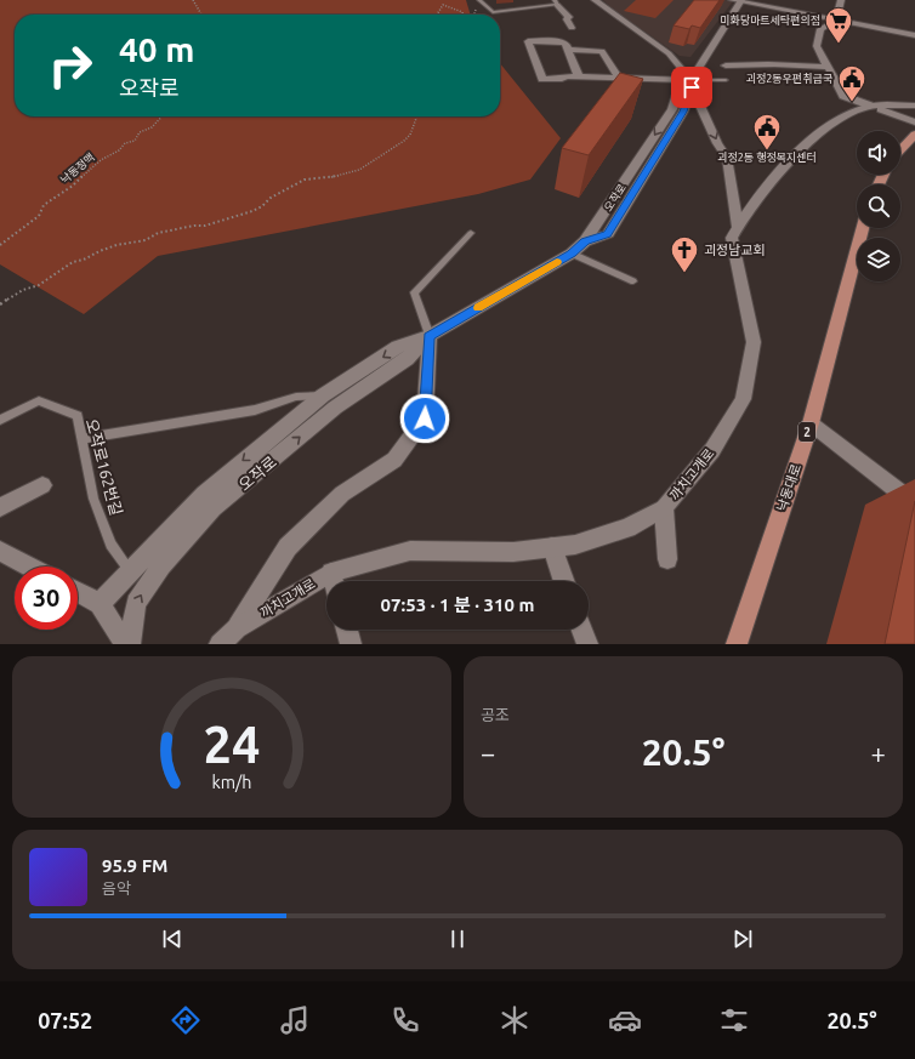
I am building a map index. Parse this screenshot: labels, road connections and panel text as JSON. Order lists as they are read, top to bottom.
{
  "streets": {
    "main road": ["2", "낙동대로"],
    "street": ["오작로", "까치고개로"],
    "lane": ["오작로162번길"],
    "path": ["낙동정맥"]
  },
  "crossings": [
    ["오작로", "오작로162번길"],
    ["오작로", "까치고개로"]
  ],
  "places": {
    "supermarket": ["미화당마트세탁편의점"],
    "public building": ["괴정2동우편취급국", "괴정2동 행정복지센터"],
    "church": ["괴정남교회"]
  },
  "page": {
    "turn": ["40 m", "오작로"],
    "limit": "30",
    "trip": "07:53 · 1 분 · 310 m",
    "tile": "공조",
    "heat": ["−", "20.5°", "+"],
    "song": ["95.9 FM", "음악"],
    "tabs": ["07:52", "20.5°"],
    "gauge": ["24", "km/h"]
  }
}
